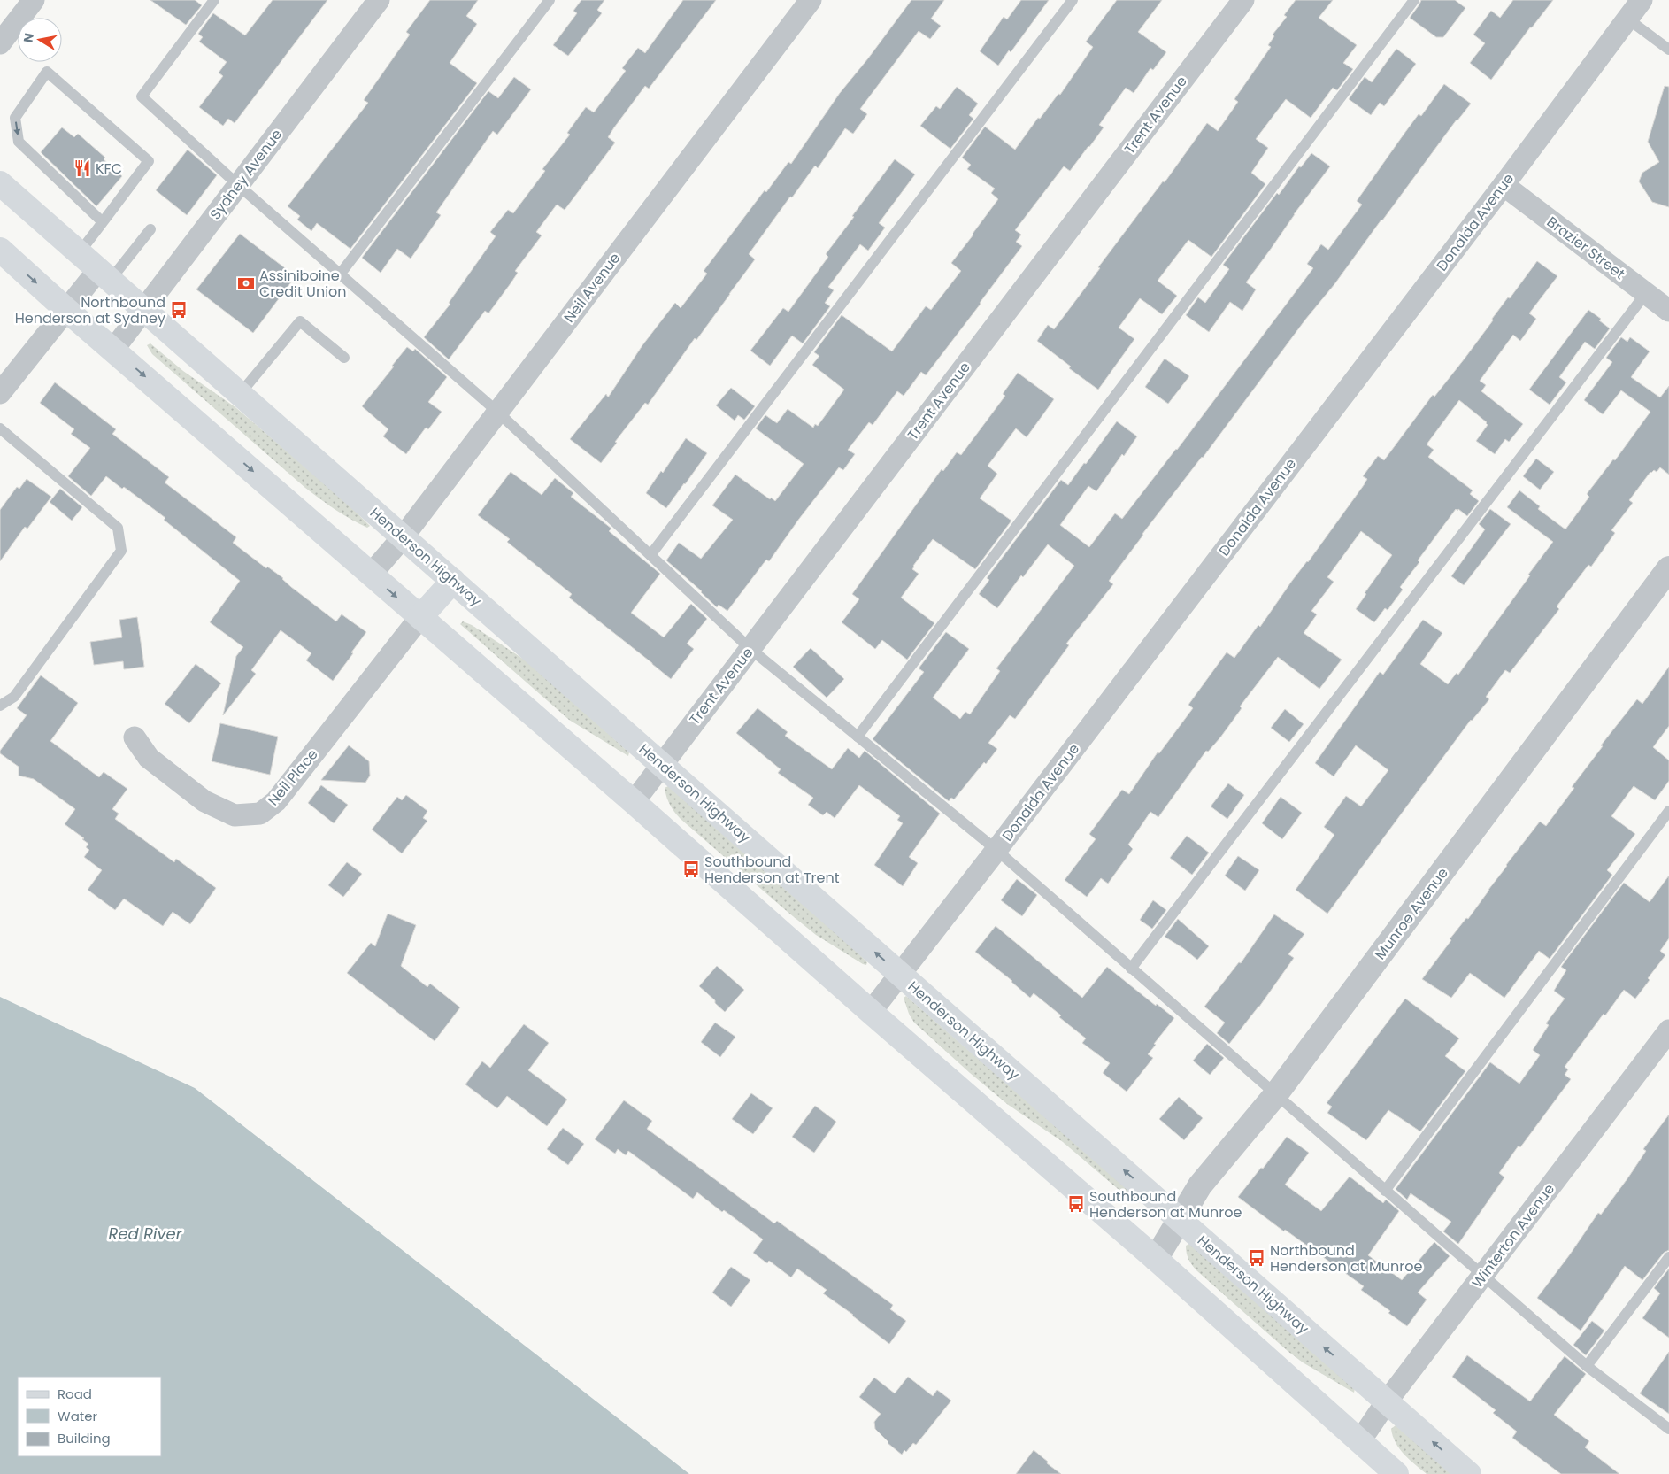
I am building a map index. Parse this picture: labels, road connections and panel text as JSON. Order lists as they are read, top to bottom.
{
  "streets": {
    "main road": ["Henderson Highway"],
    "street": [
      "Trent Avenue",
      "Sydney Avenue",
      "Donalda Avenue",
      "Brazier Street",
      "Neil Avenue",
      "Neil Place",
      "Munroe Avenue",
      "Winterton Avenue"
    ]
  },
  "crossings": [
    ["Trent Avenue", "Henderson Highway"],
    ["Sydney Avenue", "Henderson Highway"],
    ["Donalda Avenue", "Brazier Street"],
    ["Donalda Avenue", "Henderson Highway"],
    ["Neil Avenue", "Henderson Highway"],
    ["Henderson Highway", "Munroe Avenue"],
    ["Henderson Highway", "Winterton Avenue"]
  ],
  "water": ["Red River"],
  "places": {
    "restaurant": ["KFC"],
    "bank": ["Assiniboine Credit Union"],
    "bus stop": [
      "Northbound Henderson at Sydney",
      "Southbound Henderson at Trent",
      "Southbound Henderson at Munroe",
      "Northbound Henderson at Munroe"
    ]
  },
  "legend": ["Road", "Water", "Building"],
  "north": "left"
}
